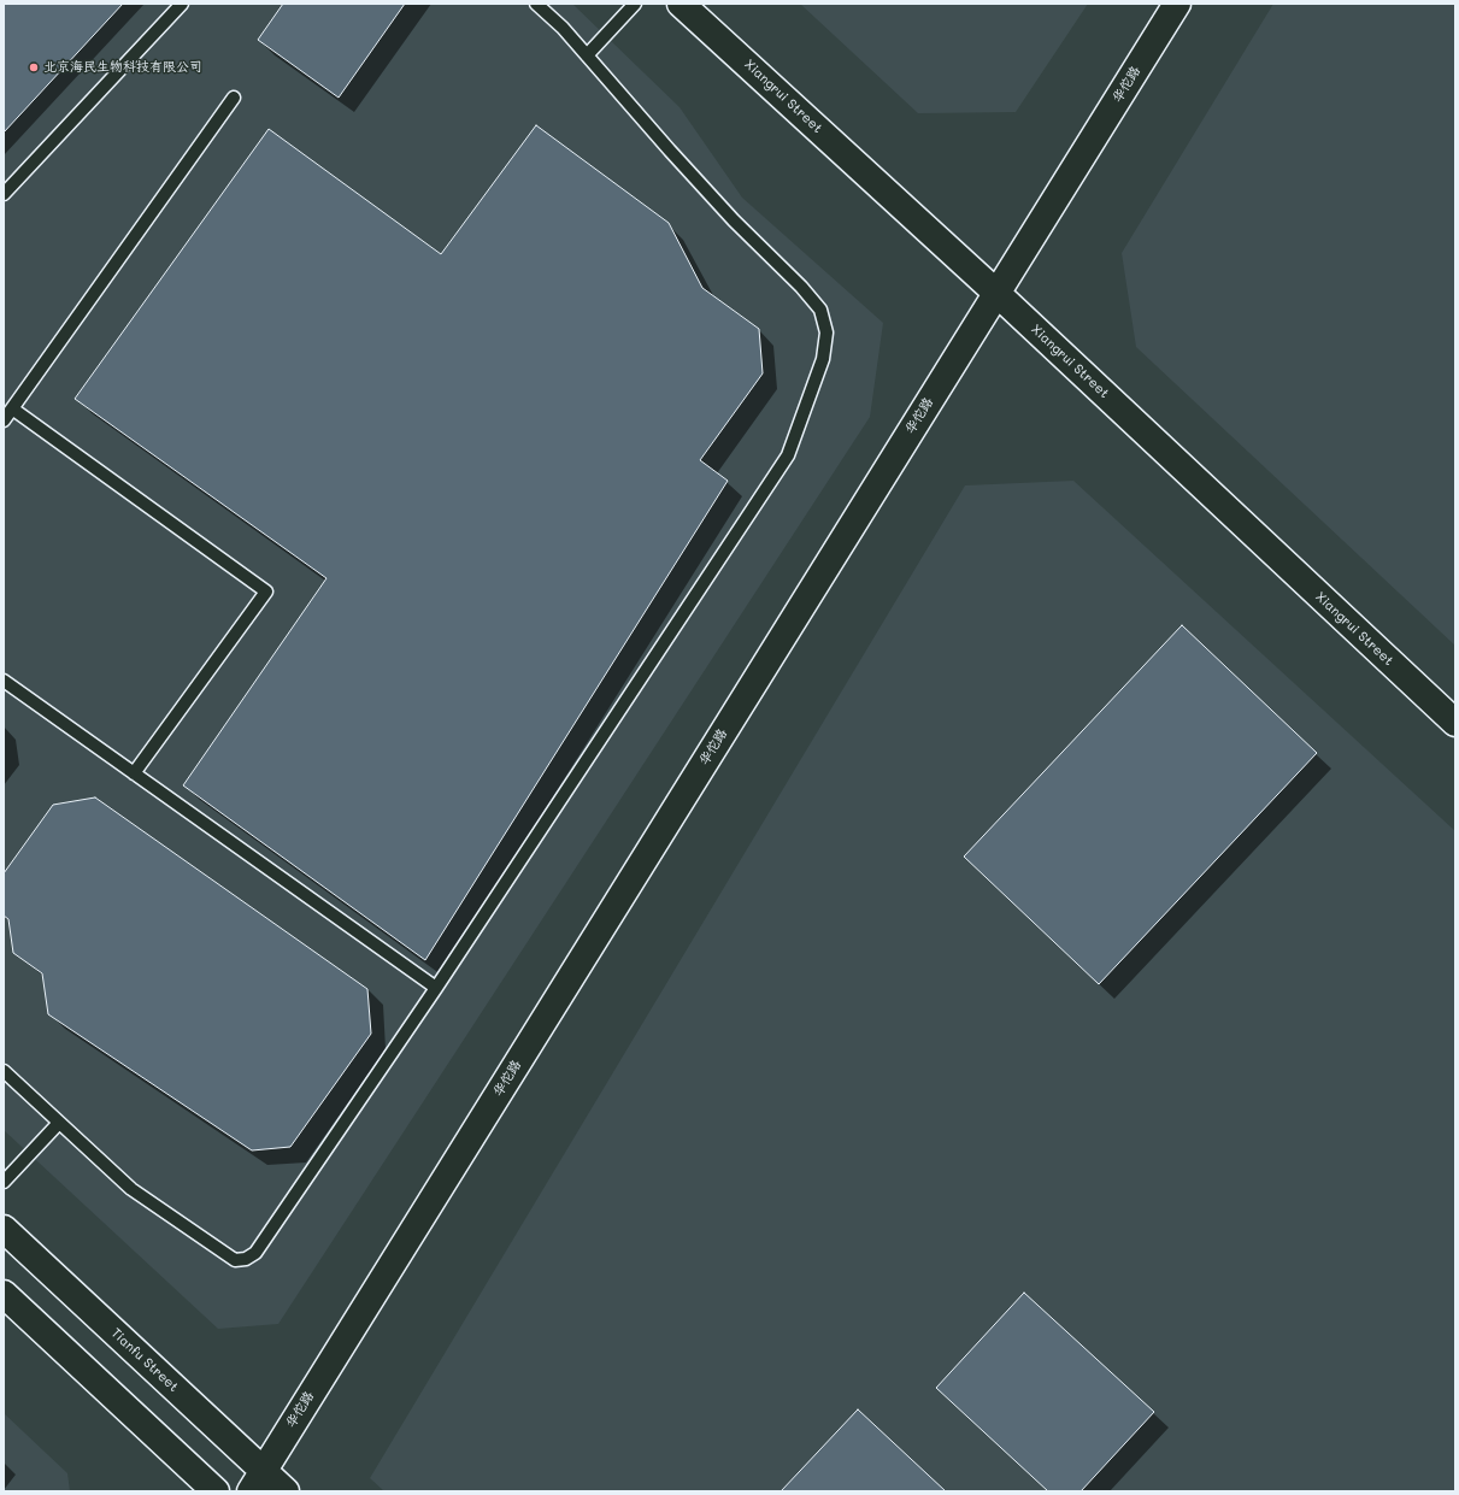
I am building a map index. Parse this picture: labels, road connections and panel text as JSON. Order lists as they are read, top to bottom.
{
  "streets": {
    "street": ["华佗路", "Xiangrui Street", "Tianfu Street"]
  },
  "crossings": [
    ["华佗路", "Xiangrui Street"],
    ["华佗路", "Tianfu Street"]
  ],
  "places": ["北京海民生物科技有限公司"]
}
